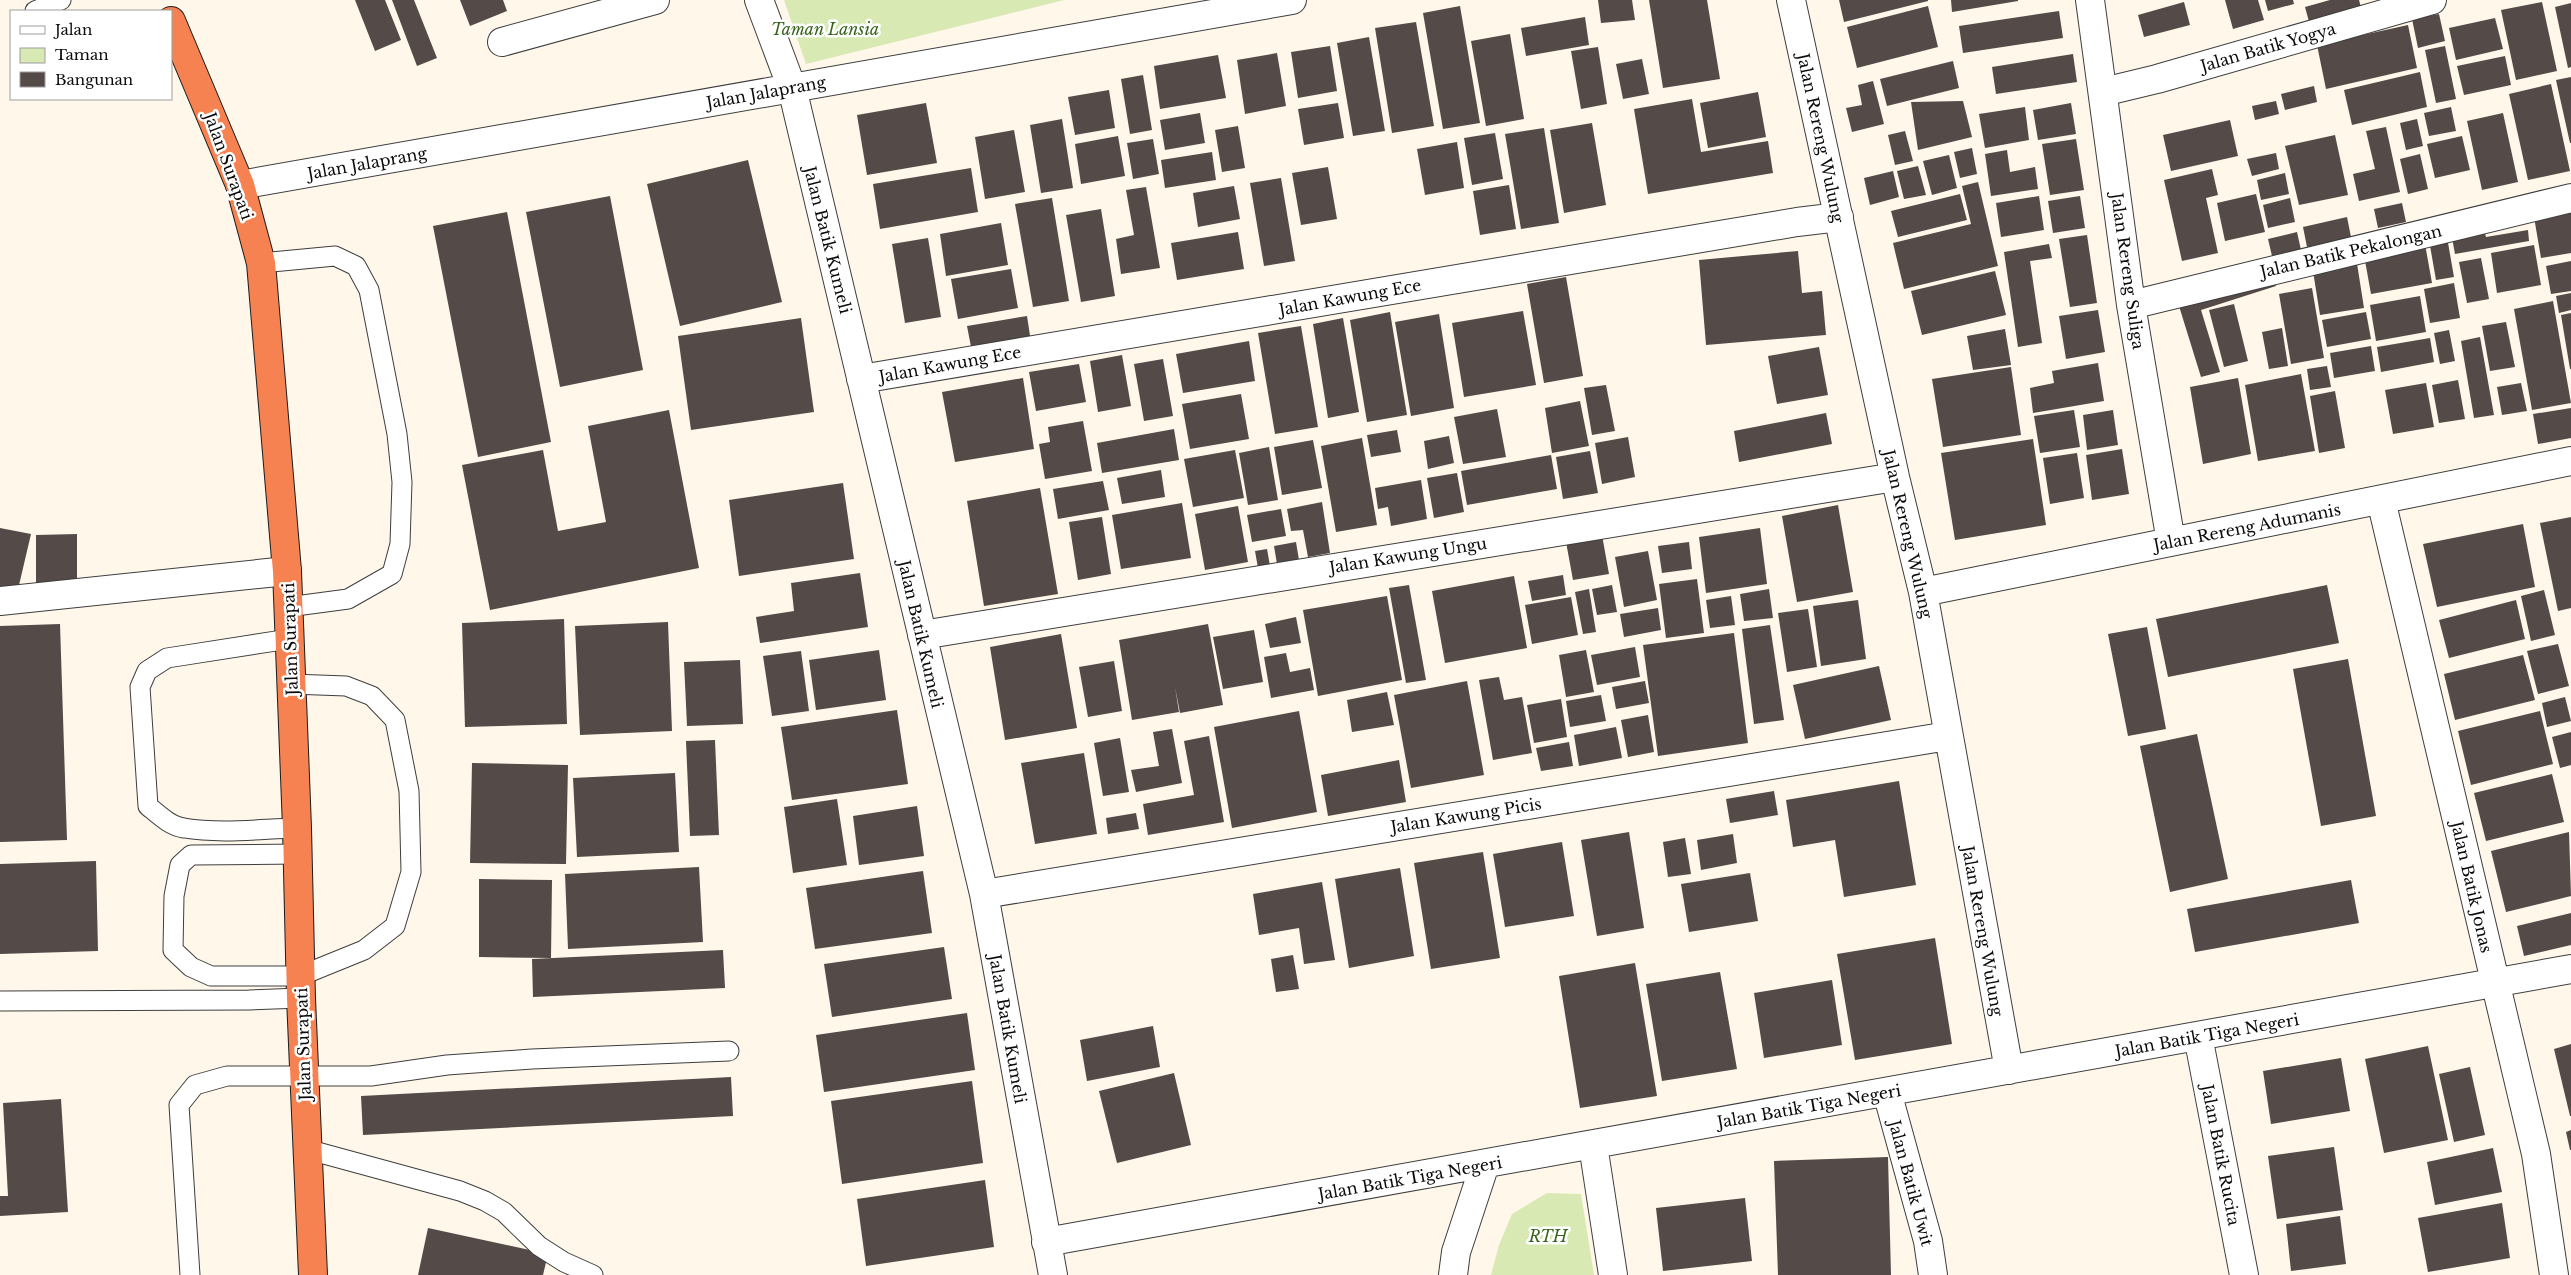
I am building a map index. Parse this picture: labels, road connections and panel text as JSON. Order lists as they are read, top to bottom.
{
  "streets": {
    "highway": ["Jalan Surapati"],
    "street": [
      "Jalan Batik Yogya",
      "Jalan Jalaprang",
      "Jalan Rereng Wulung",
      "Jalan Batik Kumeli",
      "Jalan Batik Pekalongan",
      "Jalan Rereng Suliga",
      "Jalan Kawung Ece",
      "Jalan Rereng Adumanis",
      "Jalan Kawung Ungu",
      "Jalan Kawung Picis",
      "Jalan Batik Jonas",
      "Jalan Batik Tiga Negeri",
      "Jalan Batik Rucita",
      "Jalan Batik Uwit"
    ]
  },
  "crossings": [
    ["Jalan Batik Yogya", "Jalan Rereng Suliga"],
    ["Jalan Jalaprang", "Jalan Surapati"],
    ["Jalan Jalaprang", "Jalan Batik Kumeli"],
    ["Jalan Rereng Wulung", "Jalan Kawung Ece"],
    ["Jalan Rereng Wulung", "Jalan Rereng Adumanis"],
    ["Jalan Rereng Wulung", "Jalan Kawung Ungu"],
    ["Jalan Rereng Wulung", "Jalan Kawung Picis"],
    ["Jalan Rereng Wulung", "Jalan Batik Tiga Negeri"],
    ["Jalan Batik Kumeli", "Jalan Kawung Ece"],
    ["Jalan Batik Kumeli", "Jalan Kawung Ungu"],
    ["Jalan Batik Kumeli", "Jalan Kawung Picis"],
    ["Jalan Batik Kumeli", "Jalan Batik Tiga Negeri"],
    ["Jalan Batik Pekalongan", "Jalan Rereng Suliga"],
    ["Jalan Rereng Suliga", "Jalan Rereng Adumanis"],
    ["Jalan Rereng Adumanis", "Jalan Batik Jonas"],
    ["Jalan Batik Jonas", "Jalan Batik Tiga Negeri"],
    ["Jalan Batik Tiga Negeri", "Jalan Batik Rucita"],
    ["Jalan Batik Tiga Negeri", "Jalan Batik Uwit"]
  ],
  "parks": ["Taman Lansia", "RTH"],
  "legend": ["Jalan", "Taman", "Bangunan"]
}
